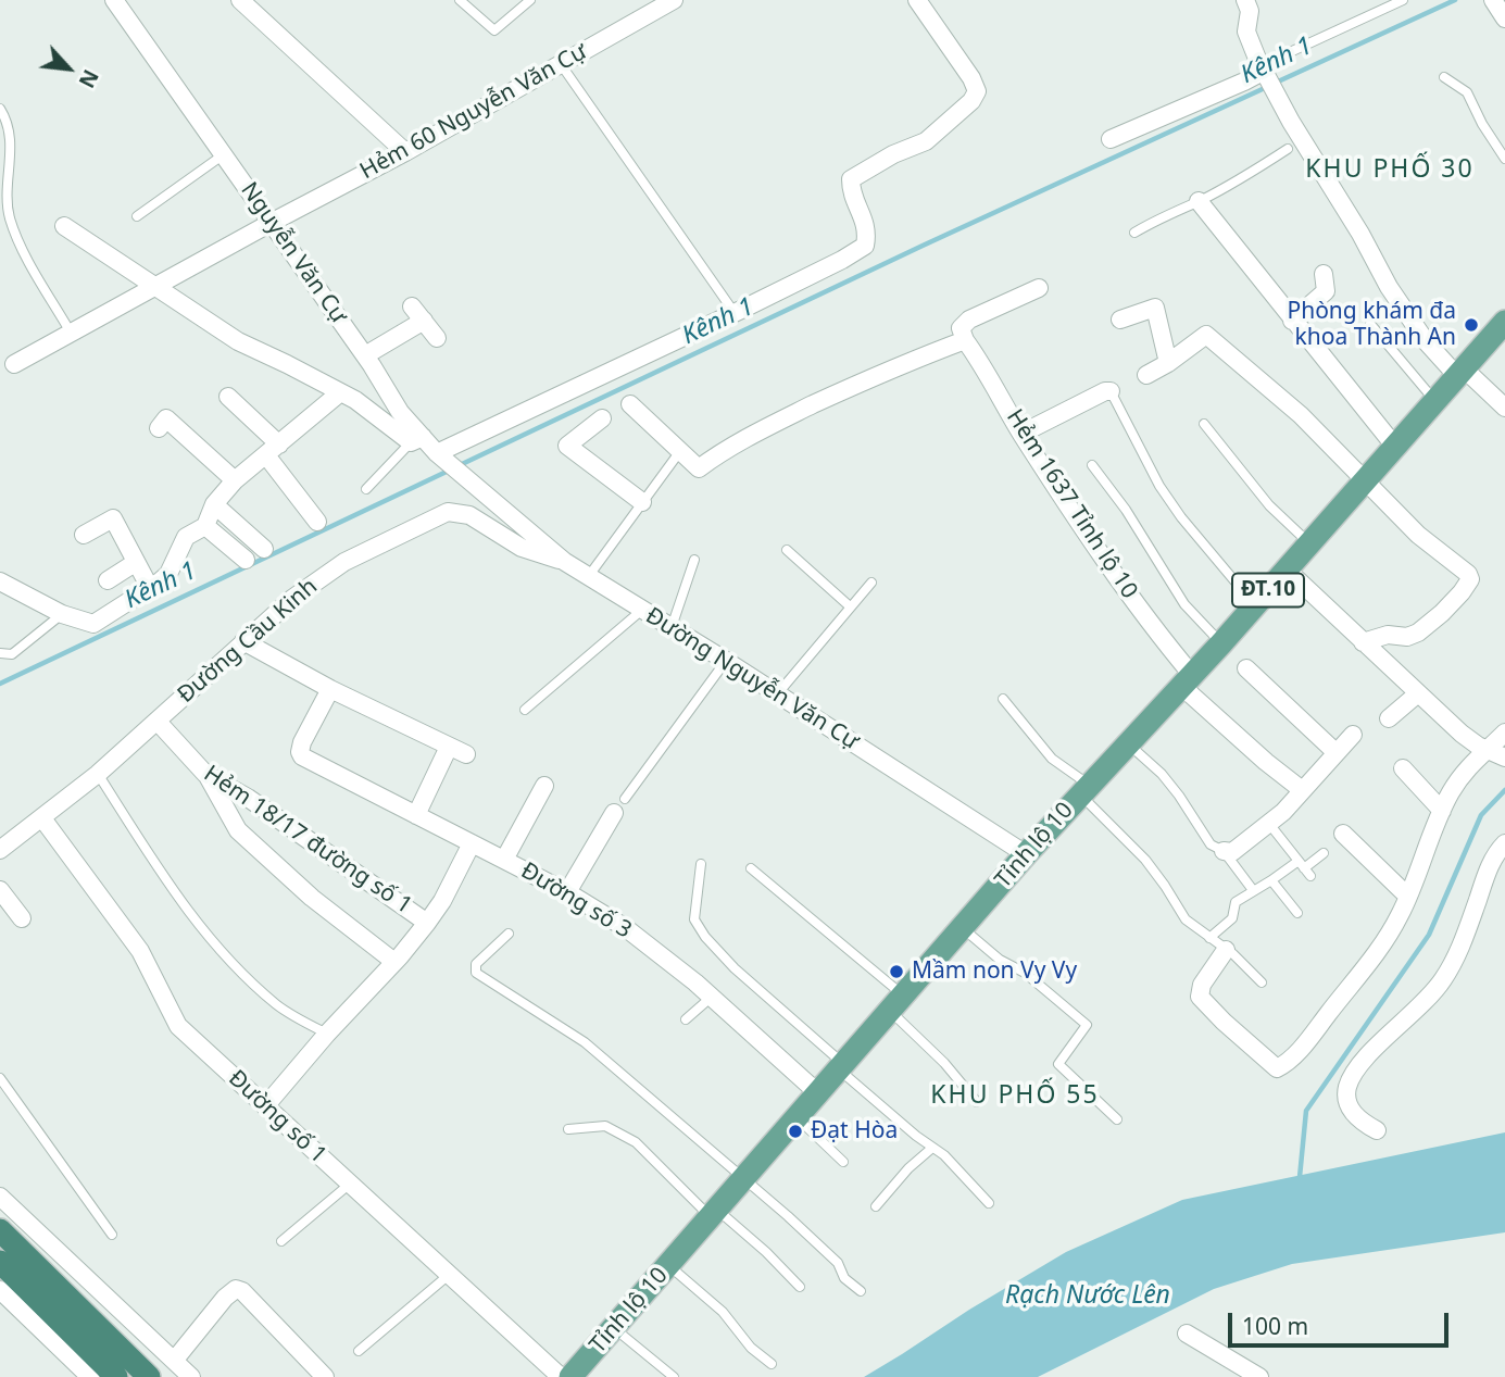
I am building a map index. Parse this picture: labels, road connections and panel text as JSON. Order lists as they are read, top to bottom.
{
  "streets": {
    "main road": ["ĐT.10", "Tỉnh lộ 10"],
    "street": [
      "Hẻm 60 Nguyễn Văn Cự",
      "Nguyễn Văn Cự",
      "Hẻm 1637 Tỉnh lộ 10",
      "Đường Cầu Kinh",
      "Đường Nguyễn Văn Cự",
      "Hẻm 18/17 đường số 1",
      "Đường số 3",
      "Đường số 1"
    ]
  },
  "crossings": [
    ["Hẻm 60 Nguyễn Văn Cự", "Nguyễn Văn Cự"],
    ["Nguyễn Văn Cự", "Đường Nguyễn Văn Cự"],
    ["Hẻm 1637 Tỉnh lộ 10", "Tỉnh lộ 10"],
    ["Đường Cầu Kinh", "Đường Nguyễn Văn Cự"],
    ["Đường Cầu Kinh", "Hẻm 18/17 đường số 1"],
    ["Đường Cầu Kinh", "Đường số 1"],
    ["Đường Nguyễn Văn Cự", "Tỉnh lộ 10"],
    ["Tỉnh lộ 10", "Đường số 3"]
  ],
  "districts": ["KHU PHỐ 30", "KHU PHỐ 55"],
  "water": ["Kênh 1", "Rạch Nước Lên"],
  "places": ["Phòng khám đa khoa Thành An", "Mầm non Vy Vy", "Đạt Hòa"],
  "scale_bar": "100 m",
  "north": "bottom right"
}
